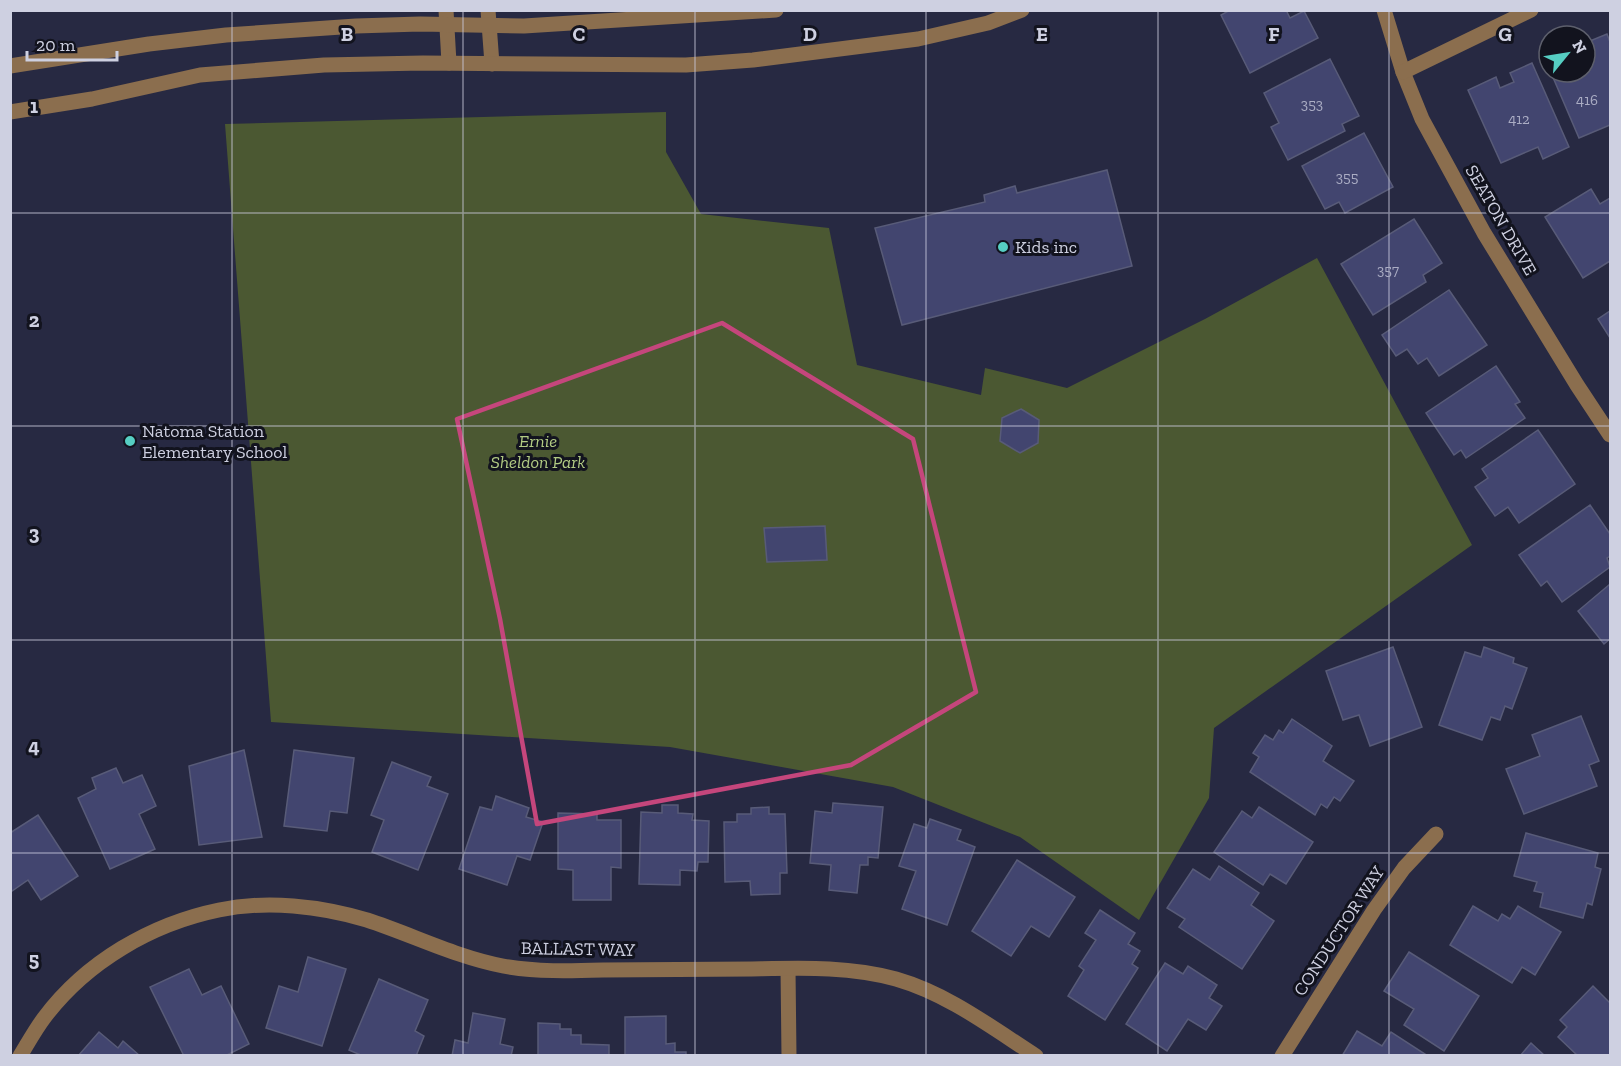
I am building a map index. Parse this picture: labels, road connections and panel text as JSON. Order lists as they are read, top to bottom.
{
  "streets": {
    "street": ["SEATON DRIVE", "CONDUCTOR WAY", "BALLAST WAY"]
  },
  "parks": ["Ernie Sheldon Park"],
  "places": ["Kids inc", "Natoma Station Elementary School"],
  "house_numbers": [
    "416",
    "353",
    "412",
    "355",
    "357"
  ],
  "scale_bar": "20 m",
  "north": "top right",
  "grid": {
    "columns": [
      "B",
      "C",
      "D",
      "E",
      "F",
      "G"
    ],
    "rows": [
      "1",
      "2",
      "3",
      "4",
      "5"
    ]
  }
}
